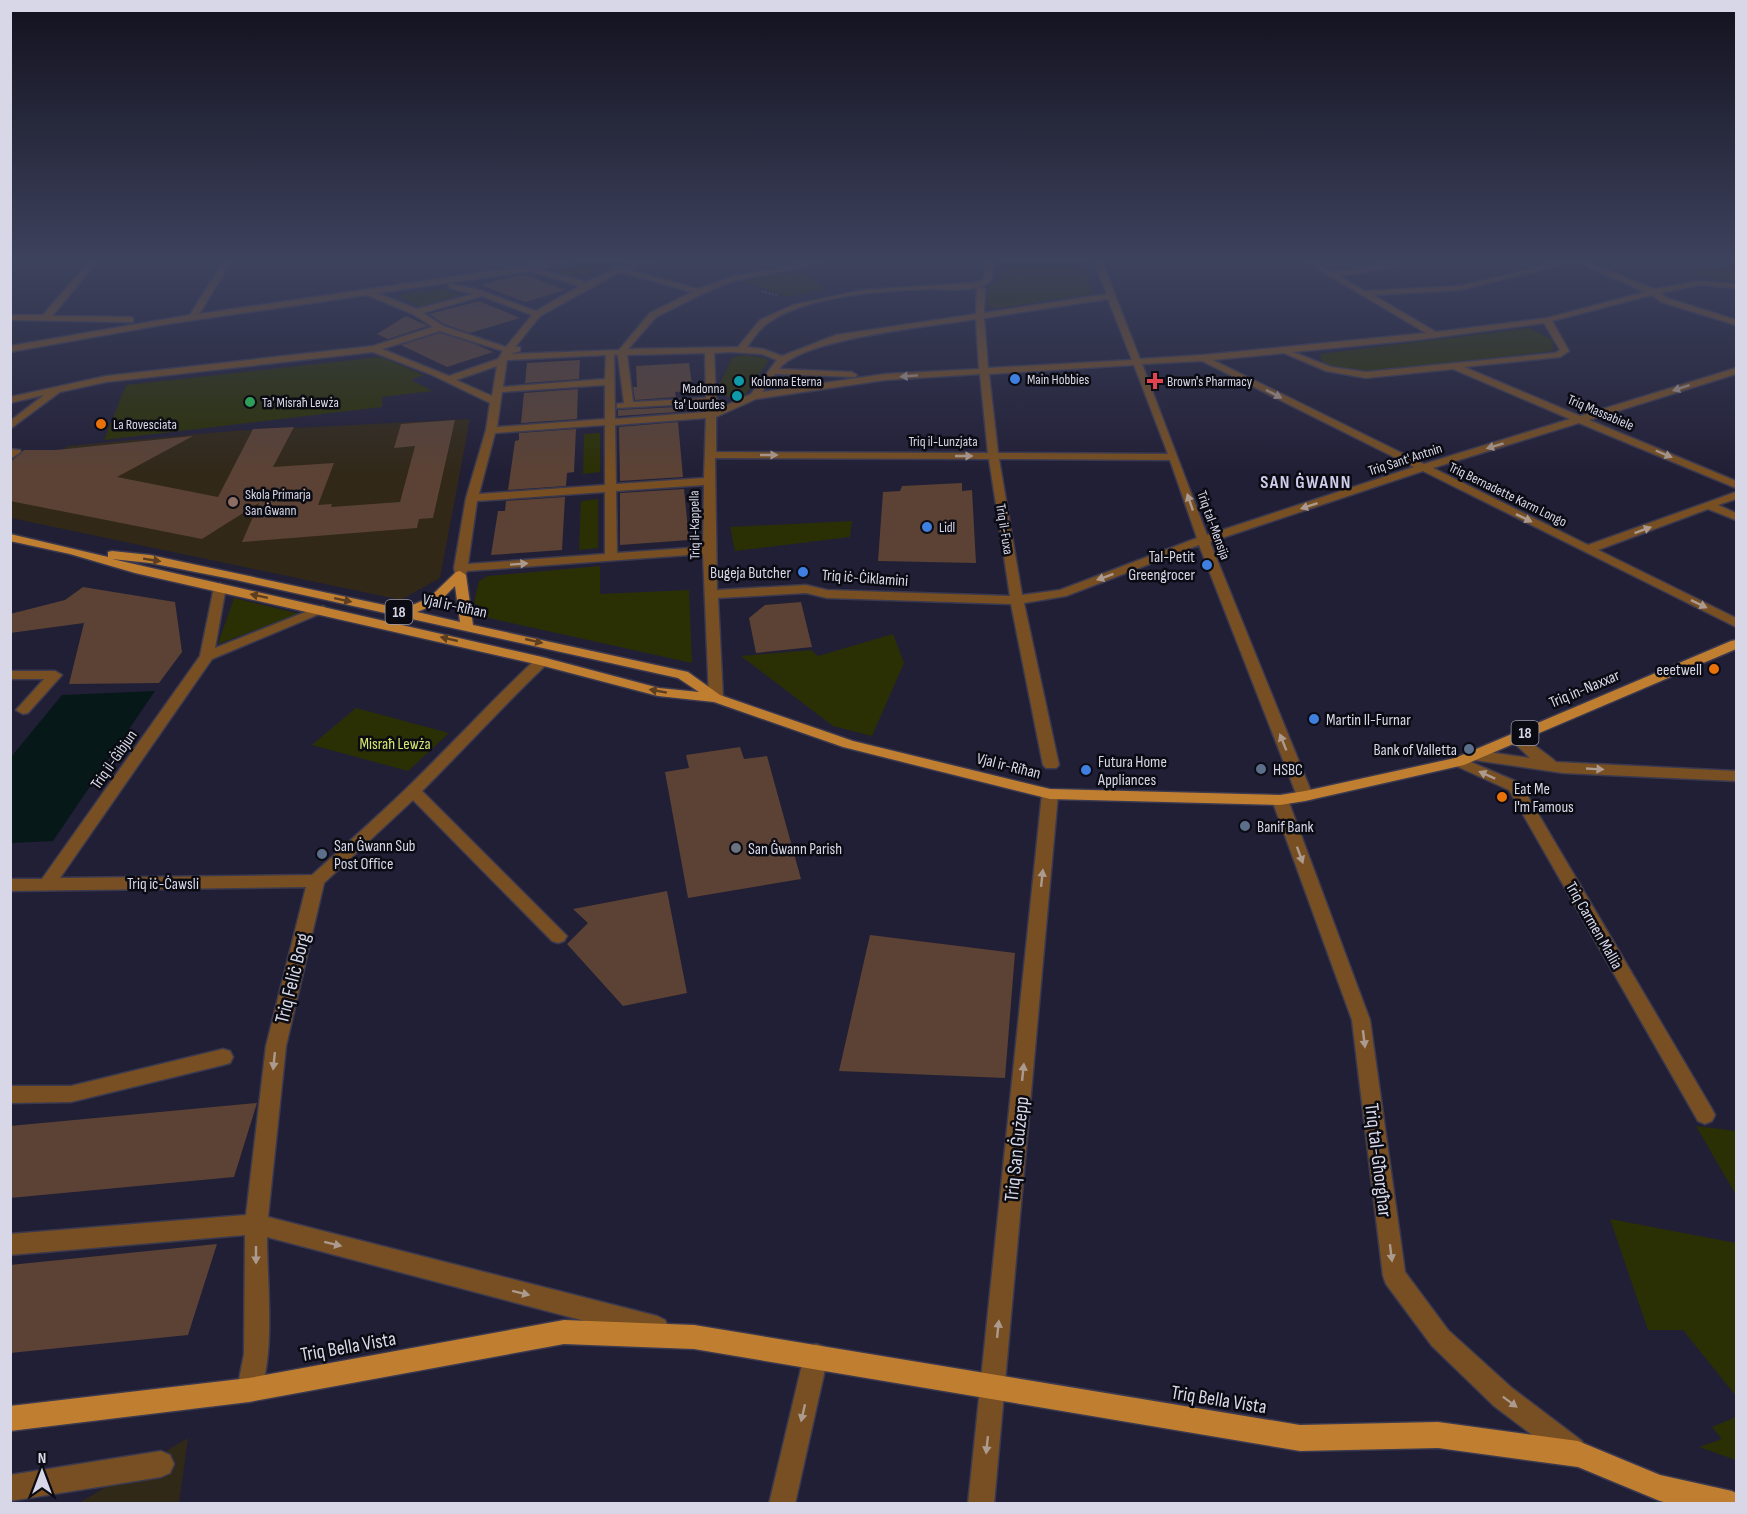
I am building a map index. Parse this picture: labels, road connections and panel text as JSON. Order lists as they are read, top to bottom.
{
  "streets": {
    "main road": [
      "Vjal ir-Riħan",
      "18",
      "Triq in-Naxxar",
      "Triq Bella Vista"
    ],
    "street": [
      "Triq Massabiele",
      "Triq il-Lunzjata",
      "Triq Sant' Antnin",
      "Triq Bernadette Karm Longo",
      "Triq il-Kappella",
      "Triq tal-Mensija",
      "Triq il-Fuxa",
      "Triq iċ-Ċiklamini",
      "Triq il-Ġibjun",
      "Triq iċ-Ċawsli",
      "Triq Carmen Mallia",
      "Triq Feliċ Borg",
      "Triq San Ġużepp",
      "Triq tal-Għorgħar"
    ]
  },
  "crossings": [
    ["Triq Massabiele", "Triq Sant' Antnin"],
    ["Triq il-Lunzjata", "Triq il-Kappella"],
    ["Triq il-Lunzjata", "Triq tal-Mensija"],
    ["Triq il-Lunzjata", "Triq il-Fuxa"],
    ["Triq Sant' Antnin", "Triq Bernadette Karm Longo"],
    ["Triq Sant' Antnin", "Triq tal-Mensija"],
    ["Triq Sant' Antnin", "Triq il-Fuxa"],
    ["Triq Sant' Antnin", "Triq iċ-Ċiklamini"],
    ["Triq il-Kappella", "Triq iċ-Ċiklamini"],
    ["Triq il-Kappella", "Vjal ir-Riħan"],
    ["Triq tal-Mensija", "Vjal ir-Riħan"],
    ["Triq tal-Mensija", "Triq in-Naxxar"],
    ["Triq il-Fuxa", "Triq iċ-Ċiklamini"],
    ["Vjal ir-Riħan", "Triq in-Naxxar"],
    ["Vjal ir-Riħan", "Triq il-Ġibjun"],
    ["Vjal ir-Riħan", "Triq San Ġużepp"],
    ["Vjal ir-Riħan", "Triq tal-Għorgħar"],
    ["Triq il-Ġibjun", "Triq iċ-Ċawsli"],
    ["Triq iċ-Ċawsli", "Triq Feliċ Borg"],
    ["Triq Feliċ Borg", "Triq Bella Vista"],
    ["Triq San Ġużepp", "Triq Bella Vista"],
    ["Triq tal-Għorgħar", "Triq Bella Vista"]
  ],
  "one_way": [
    "Triq Massabiele",
    "Triq tal-Mensija",
    "Triq Feliċ Borg",
    "Triq tal-Għorgħar"
  ],
  "districts": ["SAN ĠWANN"],
  "parks": ["Misraħ Lewża"],
  "places": {
    "other": [
      "Main Hobbies",
      "Kolonna Eterna",
      "Madonna ta' Lourdes",
      "Ta' Misraħ Lewża",
      "La Rovesciata",
      "Skola Primarja San Ġwann",
      "Lidl",
      "Tal-Petit Greengrocer",
      "Bugeja Butcher",
      "eeetwell",
      "Martin Il-Furnar",
      "Bank of Valletta",
      "HSBC",
      "Futura Home Appliances",
      "Eat Me I'm Famous",
      "Banif Bank",
      "San Ġwann Parish",
      "San Ġwann Sub Post Office"
    ],
    "health": ["Brown's Pharmacy"]
  },
  "north": "top"
}
